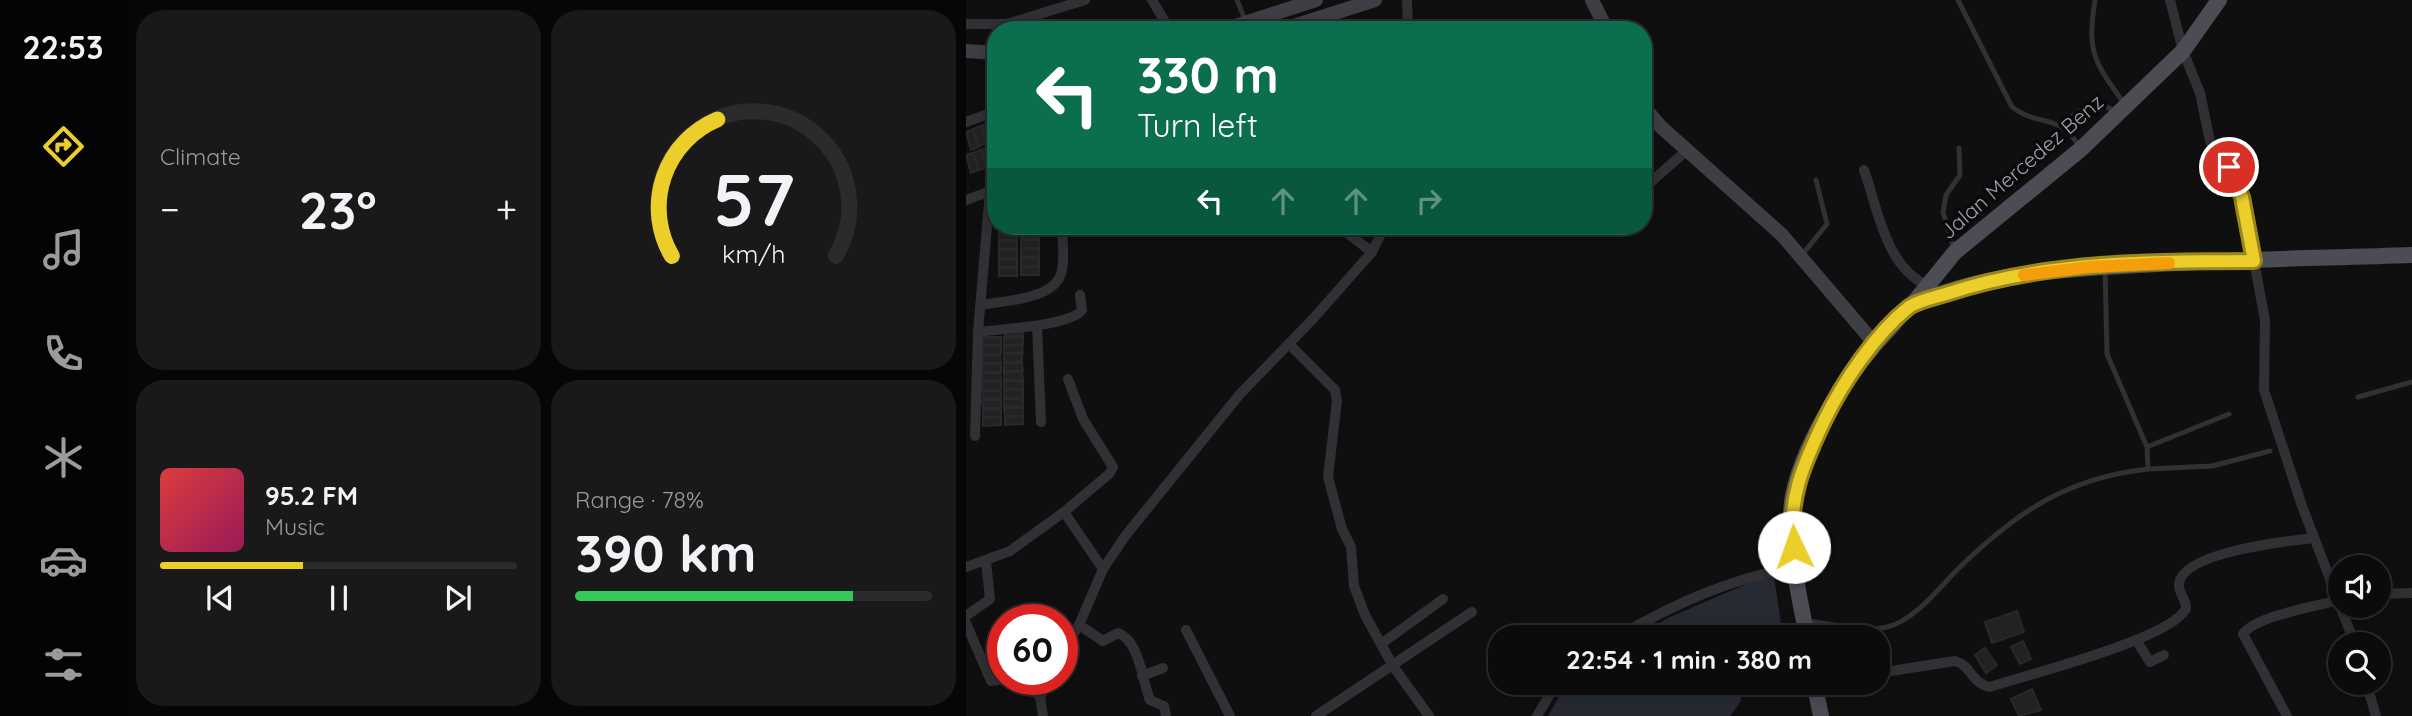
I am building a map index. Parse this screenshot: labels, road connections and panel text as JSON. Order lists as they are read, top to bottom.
{
  "streets": {
    "main road": ["Jalan Mercedez Benz"]
  },
  "page": {
    "tabs": "22:53",
    "tile": [
      "Climate",
      ["Range · 78%", "390 km"]
    ],
    "turn": ["330 m", "Turn left"],
    "heat": ["−", "23°", "+"],
    "song": ["95.2 FM", "Music"],
    "limit": "60",
    "trip": "22:54 · 1 min · 380 m",
    "gauge": ["57", "km/h"]
  }
}
